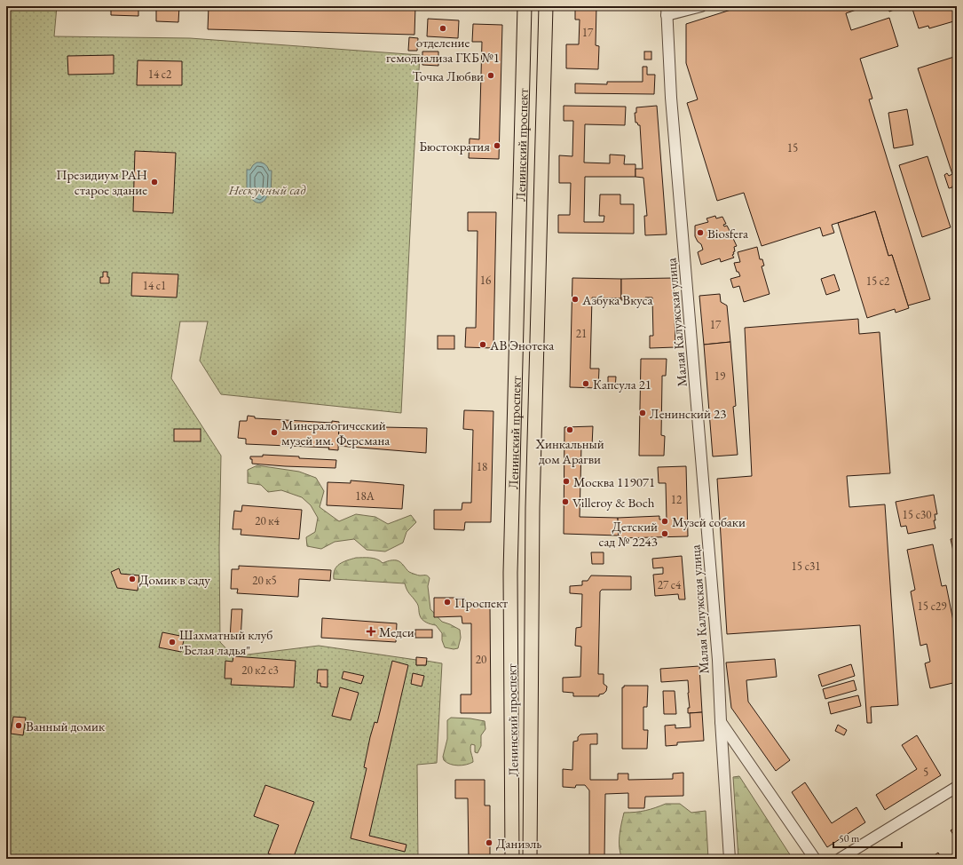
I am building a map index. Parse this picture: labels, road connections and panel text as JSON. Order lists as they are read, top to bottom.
{
  "streets": {
    "main road": ["Ленинский проспект"],
    "street": ["Малая Калужская улица"]
  },
  "parks": ["Нескучный сад"],
  "places": {
    "other": [
      "отделение гемодиализа ГКБ №1",
      "Точка Любви",
      "Бюстократия",
      "Президиум РАН старое здание",
      "Biosfera",
      "Азбука Вкуса",
      "АВ Энотека",
      "Капсула 21",
      "Ленинский 23",
      "Хинкальный дом Арагви",
      "Минералогический музей им. Ферсмана",
      "Москва 119071",
      "Villeroy & Boch",
      "Музей собаки",
      "Детский сад № 2243",
      "Домик в саду",
      "Проспект",
      "Шахматный клуб \"Белая ладья\"",
      "Ванный домик",
      "Даниэль"
    ],
    "health": ["Медси"]
  },
  "house_numbers": [
    "17",
    "14 с2",
    "15",
    "16",
    "15 с2",
    "14 с1",
    "17",
    "21",
    "19",
    "18",
    "18А",
    "12",
    "15 с30",
    "20 к4",
    "15 с31",
    "20 к5",
    "27 с4",
    "15 с29",
    "20",
    "20 к2 с3",
    "5"
  ],
  "scale_bar": "50 m"
}
